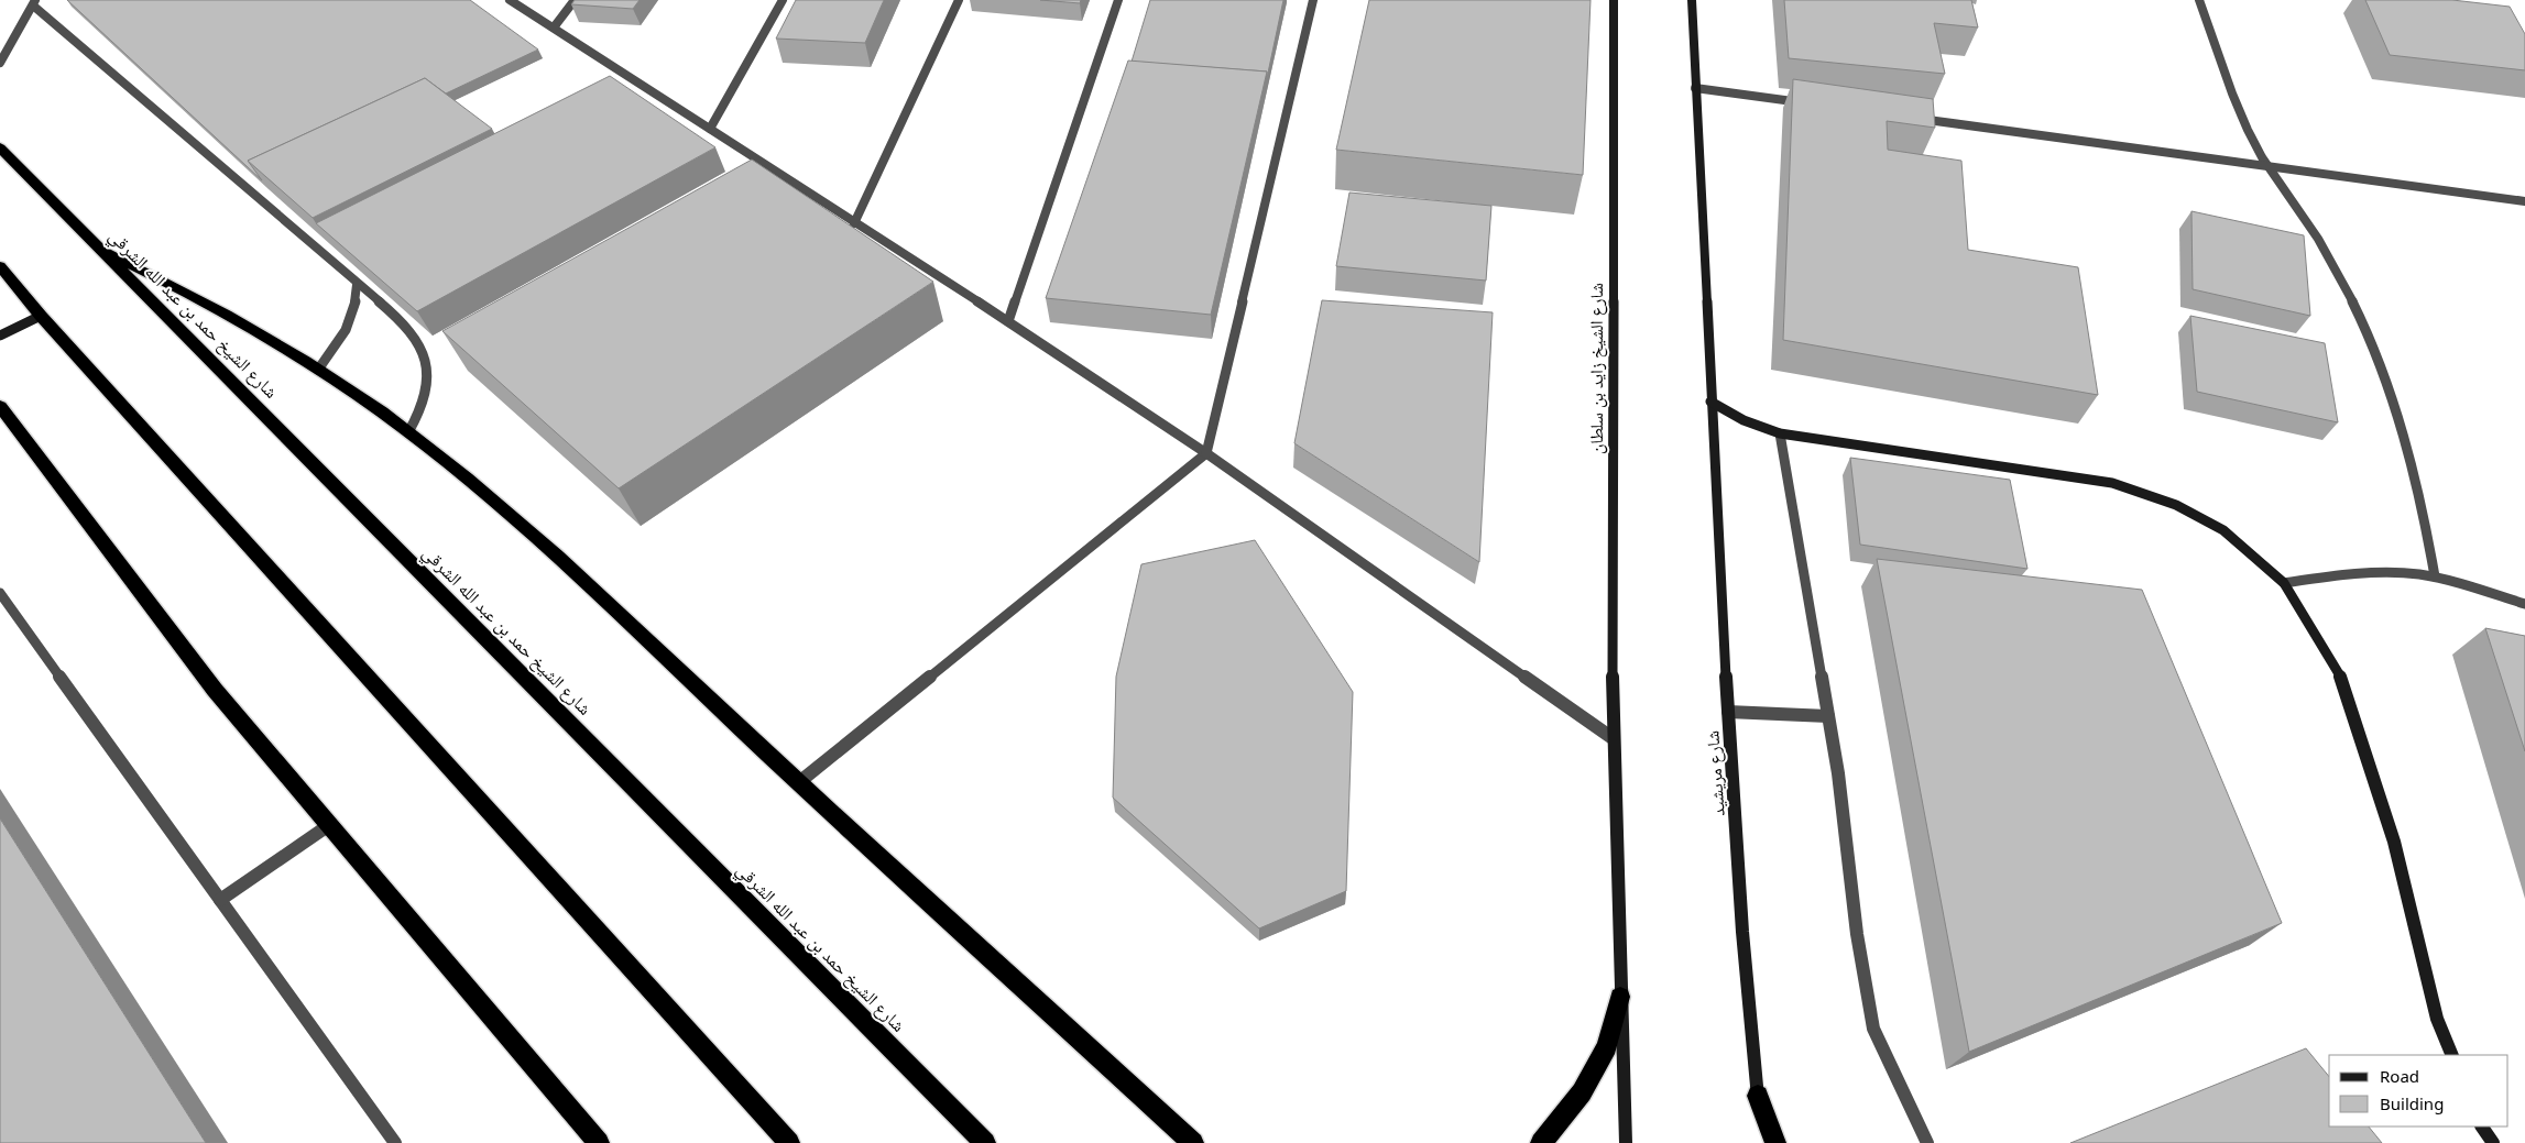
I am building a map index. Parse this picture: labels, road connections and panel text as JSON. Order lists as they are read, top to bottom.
{
  "streets": {
    "highway": ["شارع الشيخ حمد بن عبد الله الشرقي"],
    "main road": ["شارع الشيخ زايد بن سلطان", "شارع مريشيد"]
  },
  "legend": ["Road", "Building"]
}
